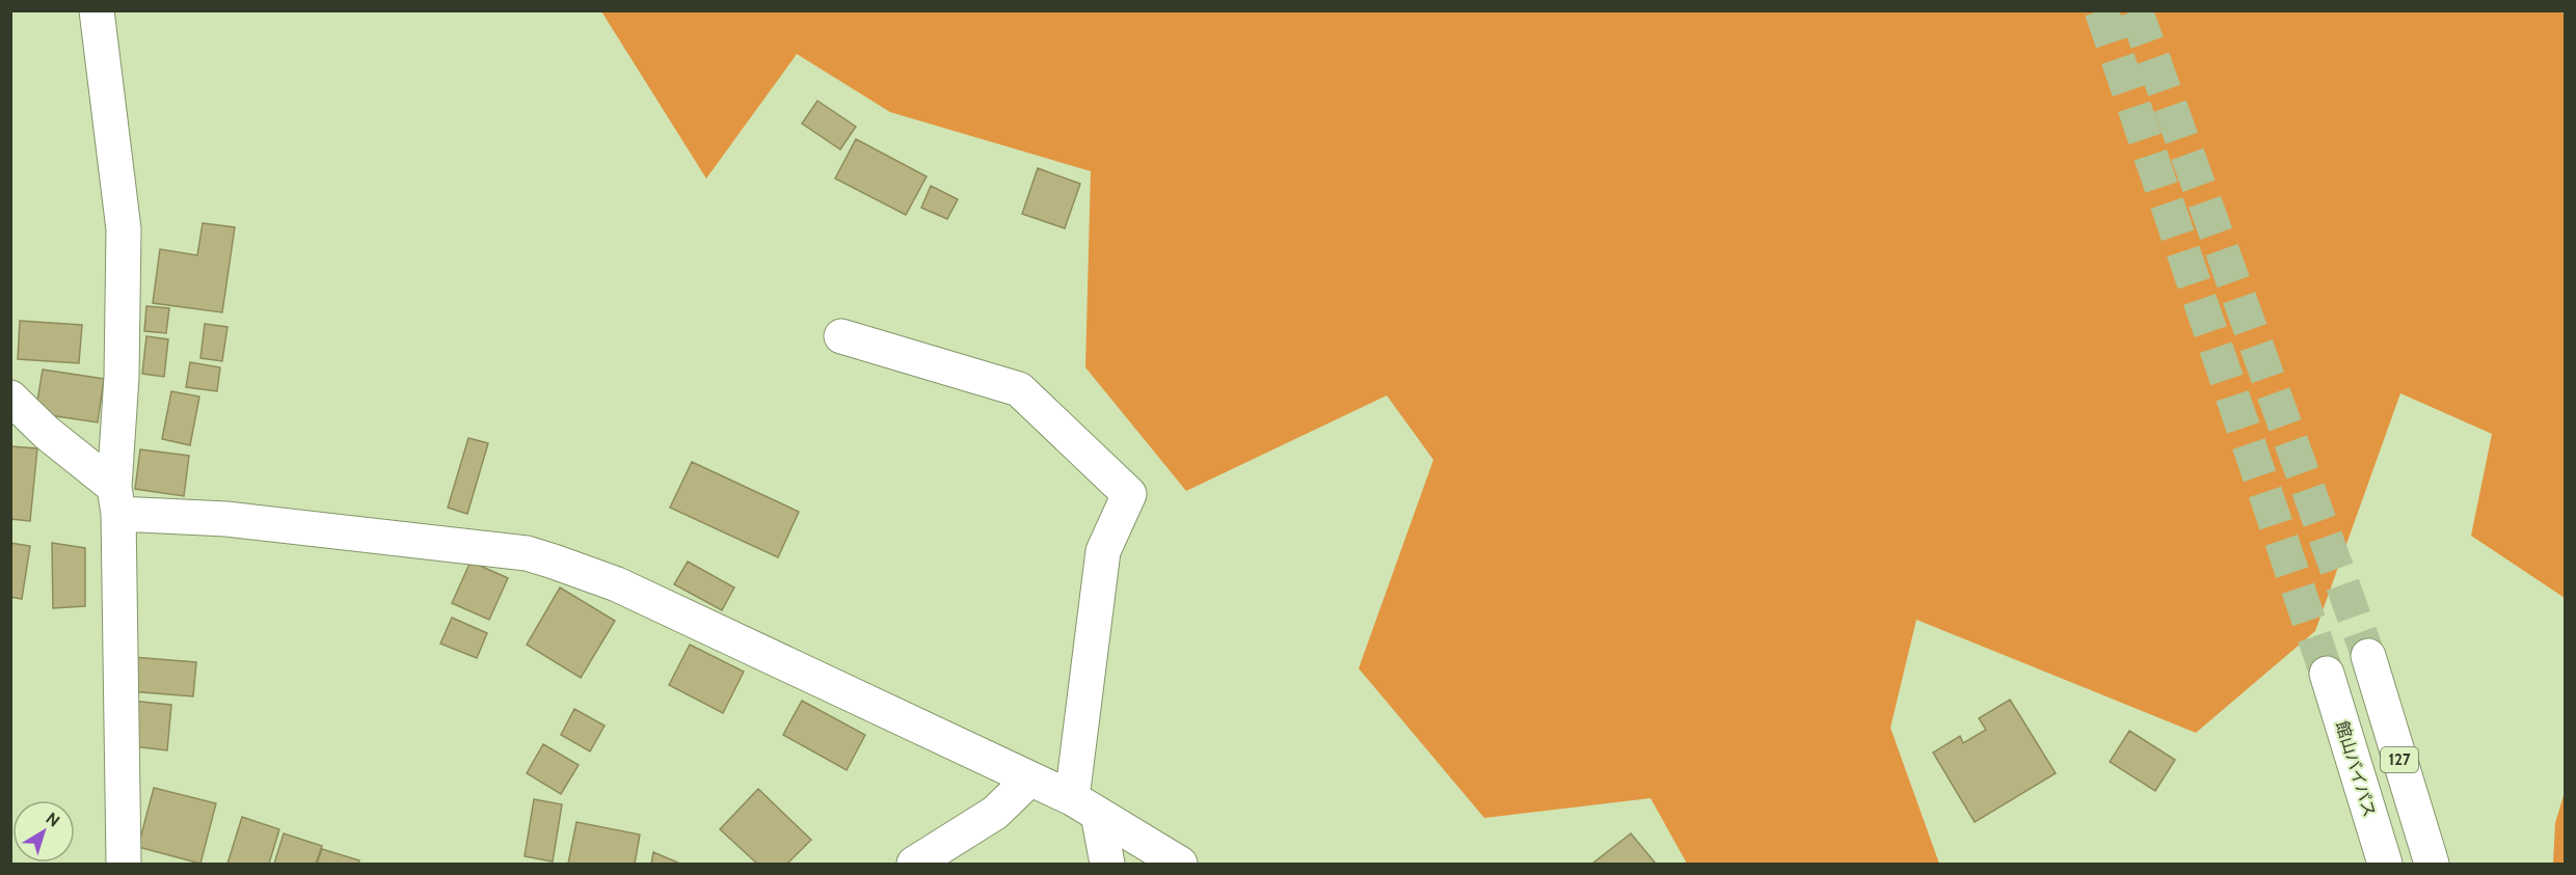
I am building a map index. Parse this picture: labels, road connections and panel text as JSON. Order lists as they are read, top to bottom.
{
  "streets": {
    "main road": ["127", "館山バイパス"]
  },
  "north": "top right"
}
